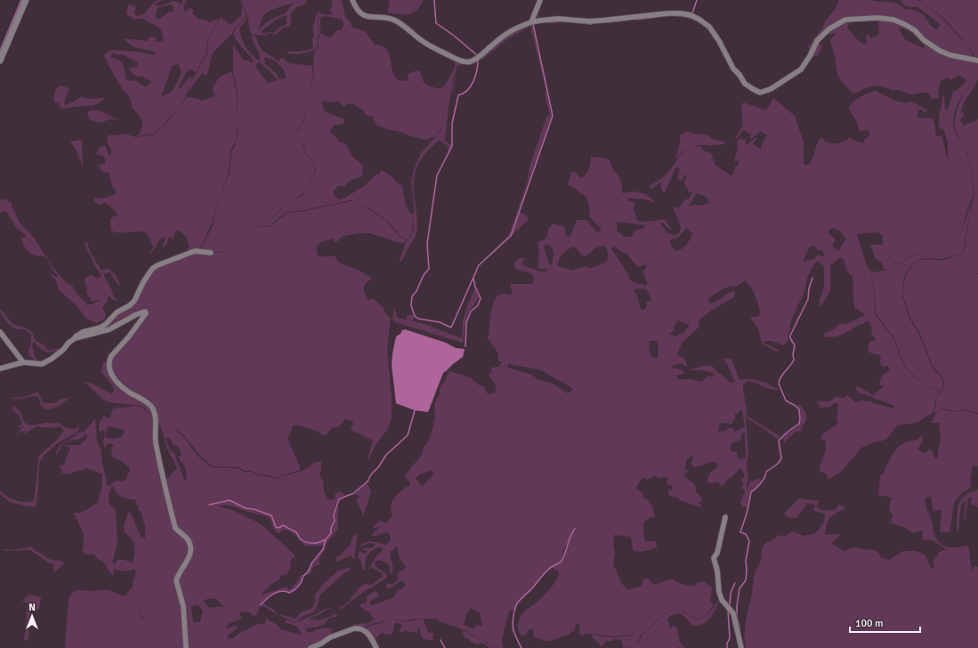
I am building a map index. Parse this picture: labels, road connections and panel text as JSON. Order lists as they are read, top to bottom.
{
  "scale_bar": "100 m",
  "north": "top"
}
